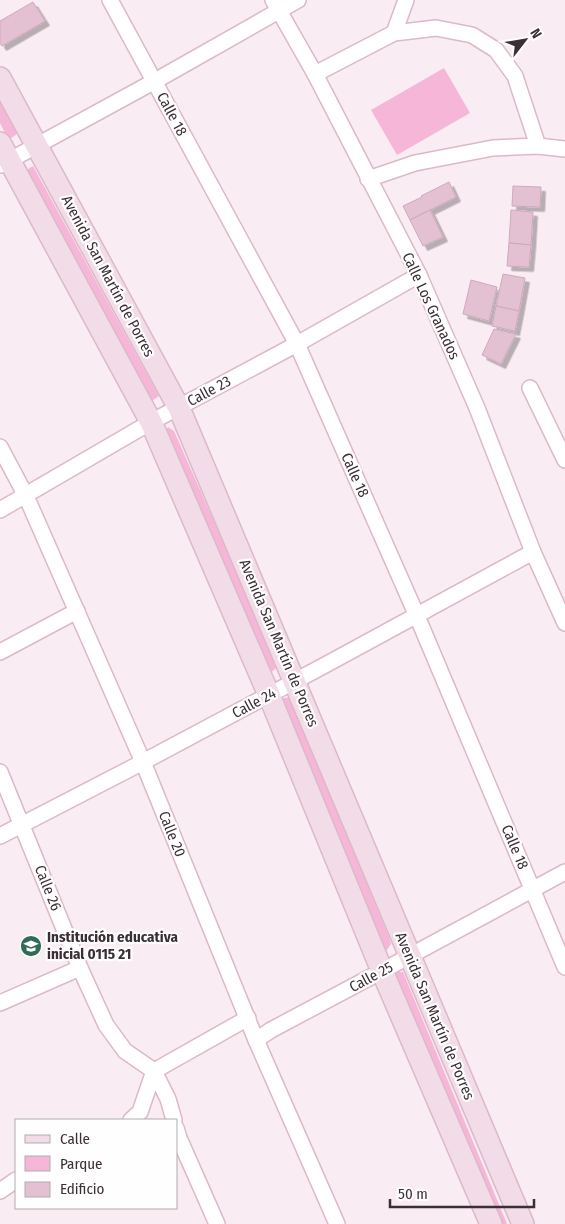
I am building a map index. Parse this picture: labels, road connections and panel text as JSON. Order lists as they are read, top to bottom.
{
  "streets": {
    "main road": ["Avenida San Martín de Porres"],
    "street": [
      "Calle 18",
      "Calle Los Granados",
      "Calle 23",
      "Calle 24",
      "Calle 20",
      "Calle 26",
      "Calle 25"
    ]
  },
  "crossings": [
    ["Calle 18", "Calle 23"],
    ["Calle 18", "Calle 24"],
    ["Calle 18", "Calle 25"],
    ["Avenida San Martín de Porres", "Calle 23"],
    ["Avenida San Martín de Porres", "Calle 24"],
    ["Avenida San Martín de Porres", "Calle 25"],
    ["Calle Los Granados", "Calle 23"],
    ["Calle Los Granados", "Calle 24"],
    ["Calle 23", "Calle 20"],
    ["Calle 24", "Calle 20"],
    ["Calle 24", "Calle 26"],
    ["Calle 20", "Calle 25"]
  ],
  "places": {
    "school or university": ["Institución educativa inicial 0115 21"]
  },
  "legend": ["Calle", "Parque", "Edificio"],
  "scale_bar": "50 m",
  "north": "top right"
}
